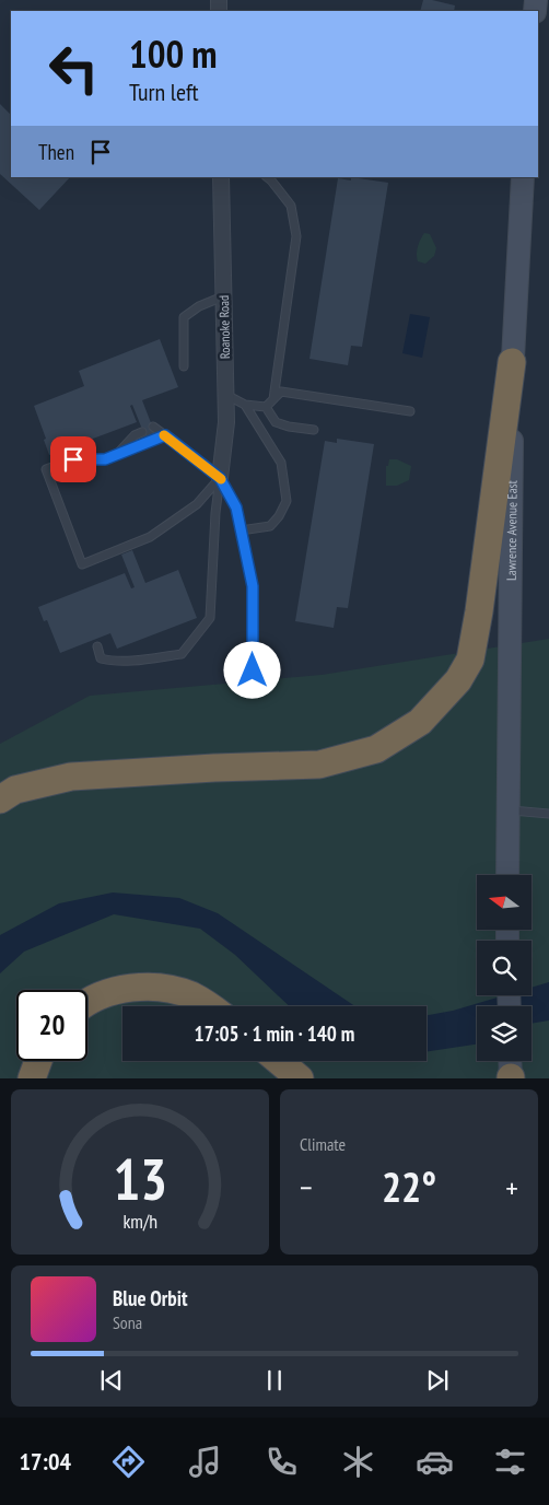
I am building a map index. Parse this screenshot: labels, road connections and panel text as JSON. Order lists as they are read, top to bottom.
{
  "streets": {
    "main road": ["Lawrence Avenue East"],
    "street": ["Roanoke Road"]
  },
  "north": "left",
  "page": {
    "turn": ["100 m", "Turn left"],
    "then": "Then",
    "limit": "20",
    "trip": "17:05 · 1 min · 140 m",
    "tile": "Climate",
    "heat": ["−", "22°", "+"],
    "song": ["Blue Orbit", "Sona"],
    "tabs": "17:04",
    "gauge": ["13", "km/h"]
  }
}
